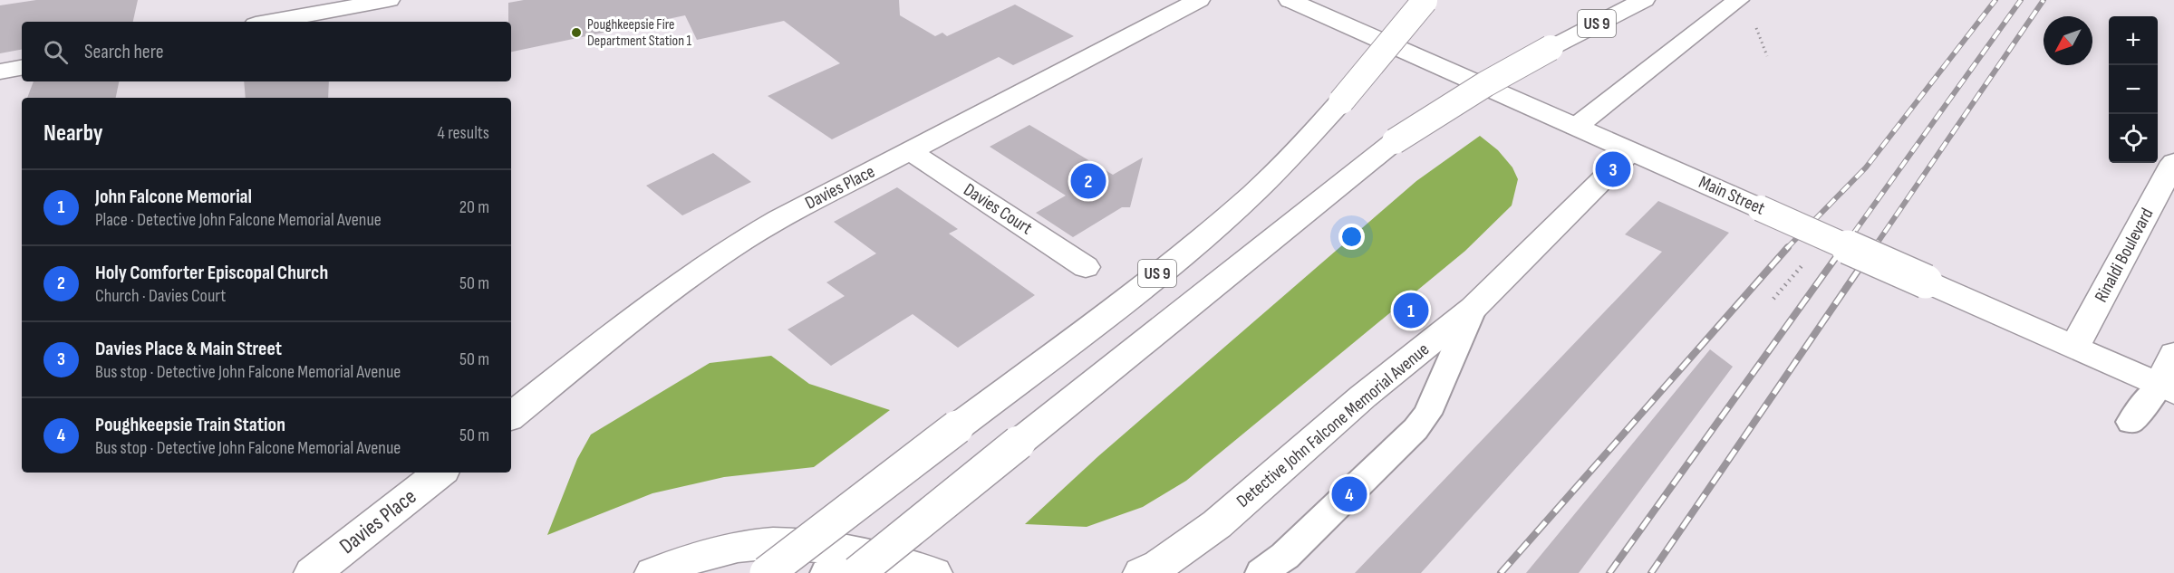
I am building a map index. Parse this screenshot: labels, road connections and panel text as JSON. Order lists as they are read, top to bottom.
{
  "streets": {
    "main road": [
      "US 9",
      "Davies Place",
      "Main Street",
      "Davies Court",
      "Rinaldi Boulevard",
      "Detective John Falcone Memorial Avenue"
    ]
  },
  "crossings": [
    ["Davies Place", "Davies Court"],
    ["Main Street", "Rinaldi Boulevard"],
    ["Main Street", "Detective John Falcone Memorial Avenue"]
  ],
  "places": ["Poughkeepsie Fire Department Station 1"],
  "north": "bottom left",
  "page": {
    "map_buttons": ["+", "−"],
    "search": "Search here",
    "heading": ["Nearby", "4 results"],
    "pins": [
      "3",
      "2",
      "1",
      "4"
    ],
    "list": [
      {
        "mark": "1",
        "name": "John Falcone Memorial",
        "note": "Place · Detective John Falcone Memorial Avenue",
        "value": "20 m"
      },
      {
        "mark": "2",
        "name": "Holy Comforter Episcopal Church",
        "note": "Church · Davies Court",
        "value": "50 m"
      },
      {
        "mark": "3",
        "name": "Davies Place & Main Street",
        "note": "Bus stop · Detective John Falcone Memorial Avenue",
        "value": "50 m"
      },
      {
        "mark": "4",
        "name": "Poughkeepsie Train Station",
        "note": "Bus stop · Detective John Falcone Memorial Avenue",
        "value": "50 m"
      }
    ]
  }
}
